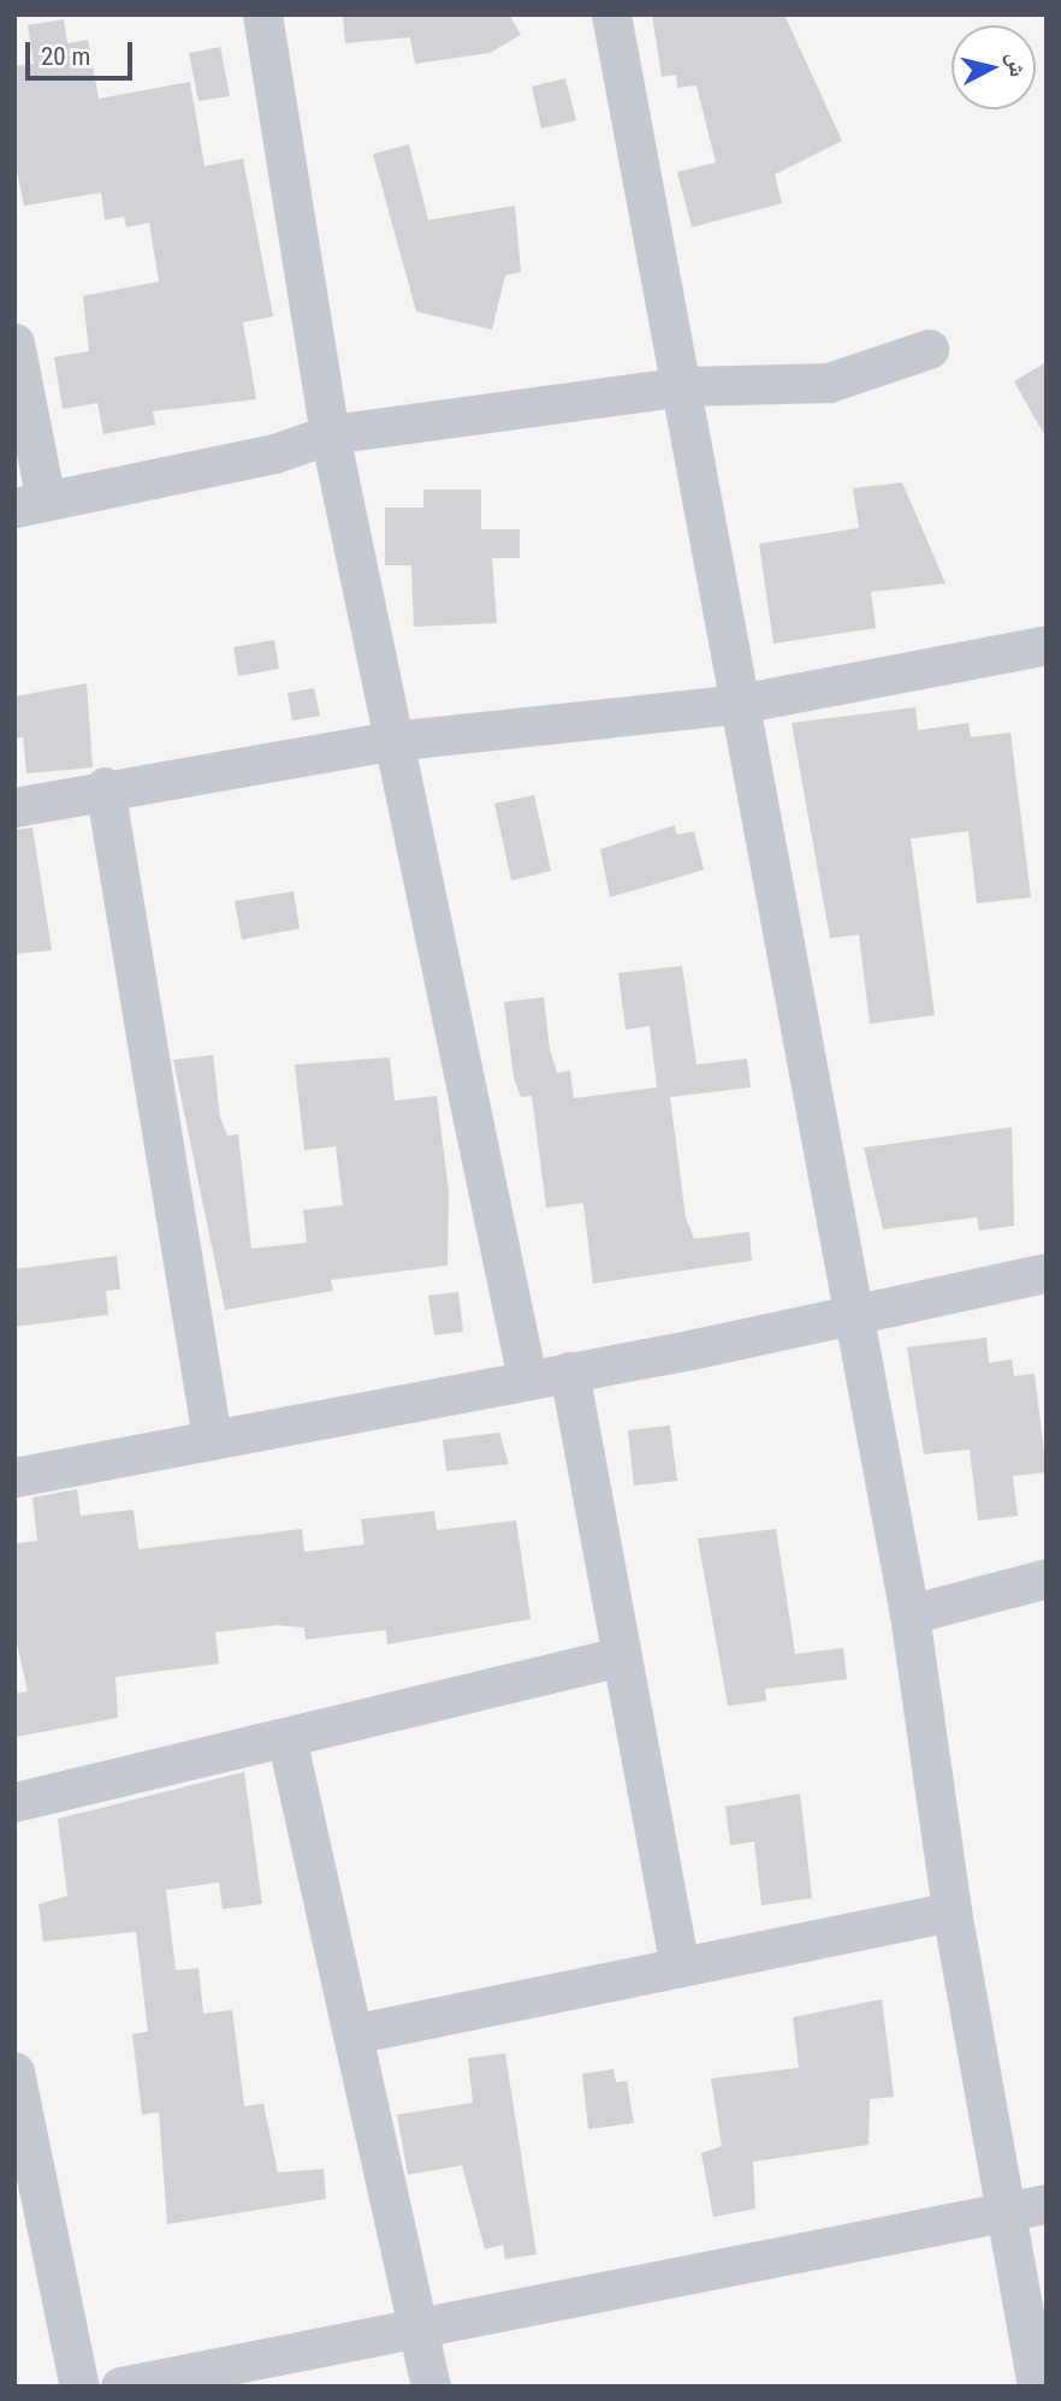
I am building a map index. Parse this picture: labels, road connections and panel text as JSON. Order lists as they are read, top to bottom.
{
  "scale_bar": "20 m",
  "north": "right"
}
